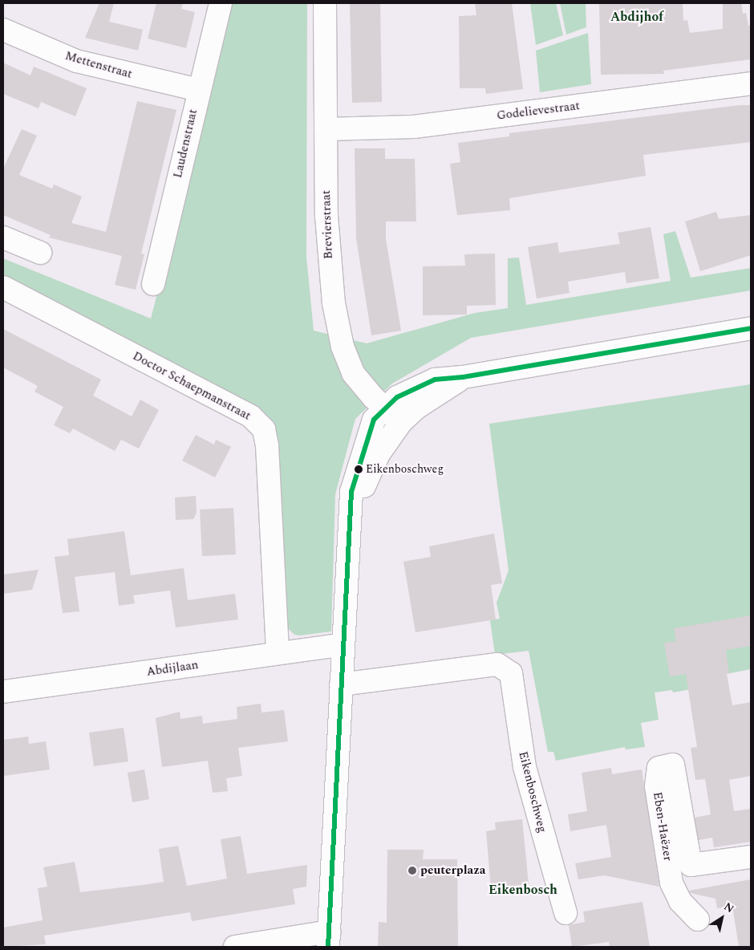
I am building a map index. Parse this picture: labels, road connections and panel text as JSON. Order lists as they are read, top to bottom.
{
  "streets": {
    "street": [
      "Mettenstraat",
      "Godelievestraat",
      "Laudenstraat",
      "Brevierstraat",
      "Doctor Schaepmanstraat",
      "Abdijlaan",
      "Eikenboschweg",
      "Eben-Haëzer"
    ]
  },
  "crossings": [
    ["Mettenstraat", "Laudenstraat"],
    ["Godelievestraat", "Brevierstraat"],
    ["Doctor Schaepmanstraat", "Abdijlaan"]
  ],
  "districts": ["Abdijhof", "Eikenbosch"],
  "places": ["Eikenboschweg", "peuterplaza"],
  "north": "top right"
}
